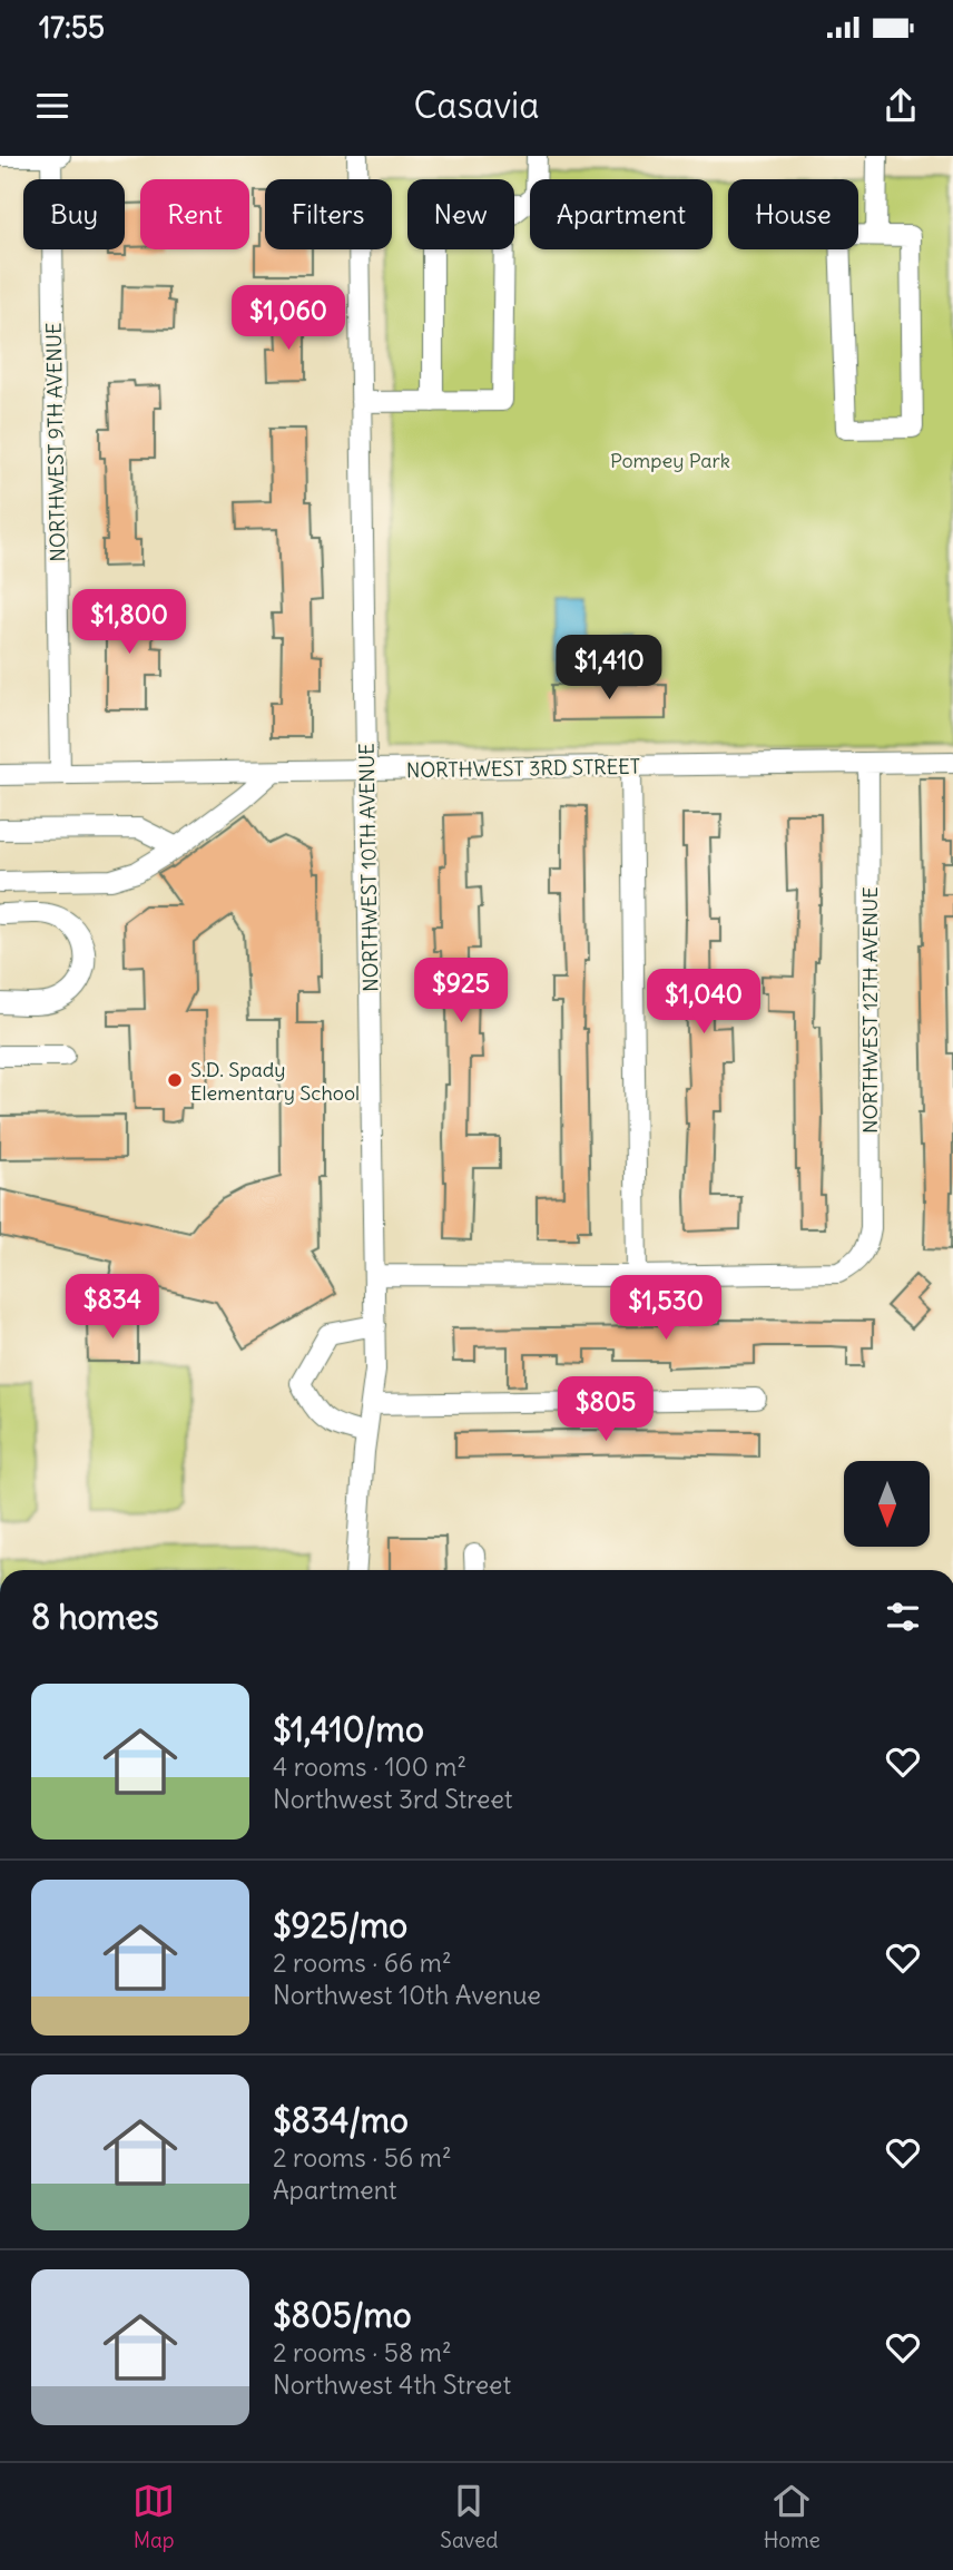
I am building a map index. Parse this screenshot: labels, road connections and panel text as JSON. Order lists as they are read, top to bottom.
{
  "streets": {
    "street": [
      "NORTHWEST 9TH AVENUE",
      "NORTHWEST 3RD STREET",
      "NORTHWEST 10TH AVENUE",
      "NORTHWEST 12TH AVENUE"
    ]
  },
  "crossings": [
    ["NORTHWEST 9TH AVENUE", "NORTHWEST 3RD STREET"],
    ["NORTHWEST 3RD STREET", "NORTHWEST 10TH AVENUE"],
    ["NORTHWEST 3RD STREET", "NORTHWEST 12TH AVENUE"]
  ],
  "parks": ["Pompey Park"],
  "places": ["S.D. Spady Elementary School"],
  "north": "bottom",
  "page": {
    "status": "17:55",
    "header": "Casavia",
    "chip": [
      "Buy",
      "Rent",
      "Filters",
      "New",
      "Apartment",
      "House"
    ],
    "price": [
      "$1,060",
      "$1,800",
      "$1,410",
      "$925",
      "$1,040",
      "$834",
      "$1,530",
      "$805"
    ],
    "heading": "8 homes",
    "list": [
      {
        "name": "$1,410/mo",
        "note": "4 rooms · 100 m² · Northwest 3rd Street"
      },
      {
        "name": "$925/mo",
        "note": "2 rooms · 66 m² · Northwest 10th Avenue"
      },
      {
        "name": "$834/mo",
        "note": "2 rooms · 56 m² · Apartment"
      },
      {
        "name": "$805/mo",
        "note": "2 rooms · 58 m² · Northwest 4th Street"
      }
    ],
    "tabs": ["Map", "Saved", "Home"]
  }
}
